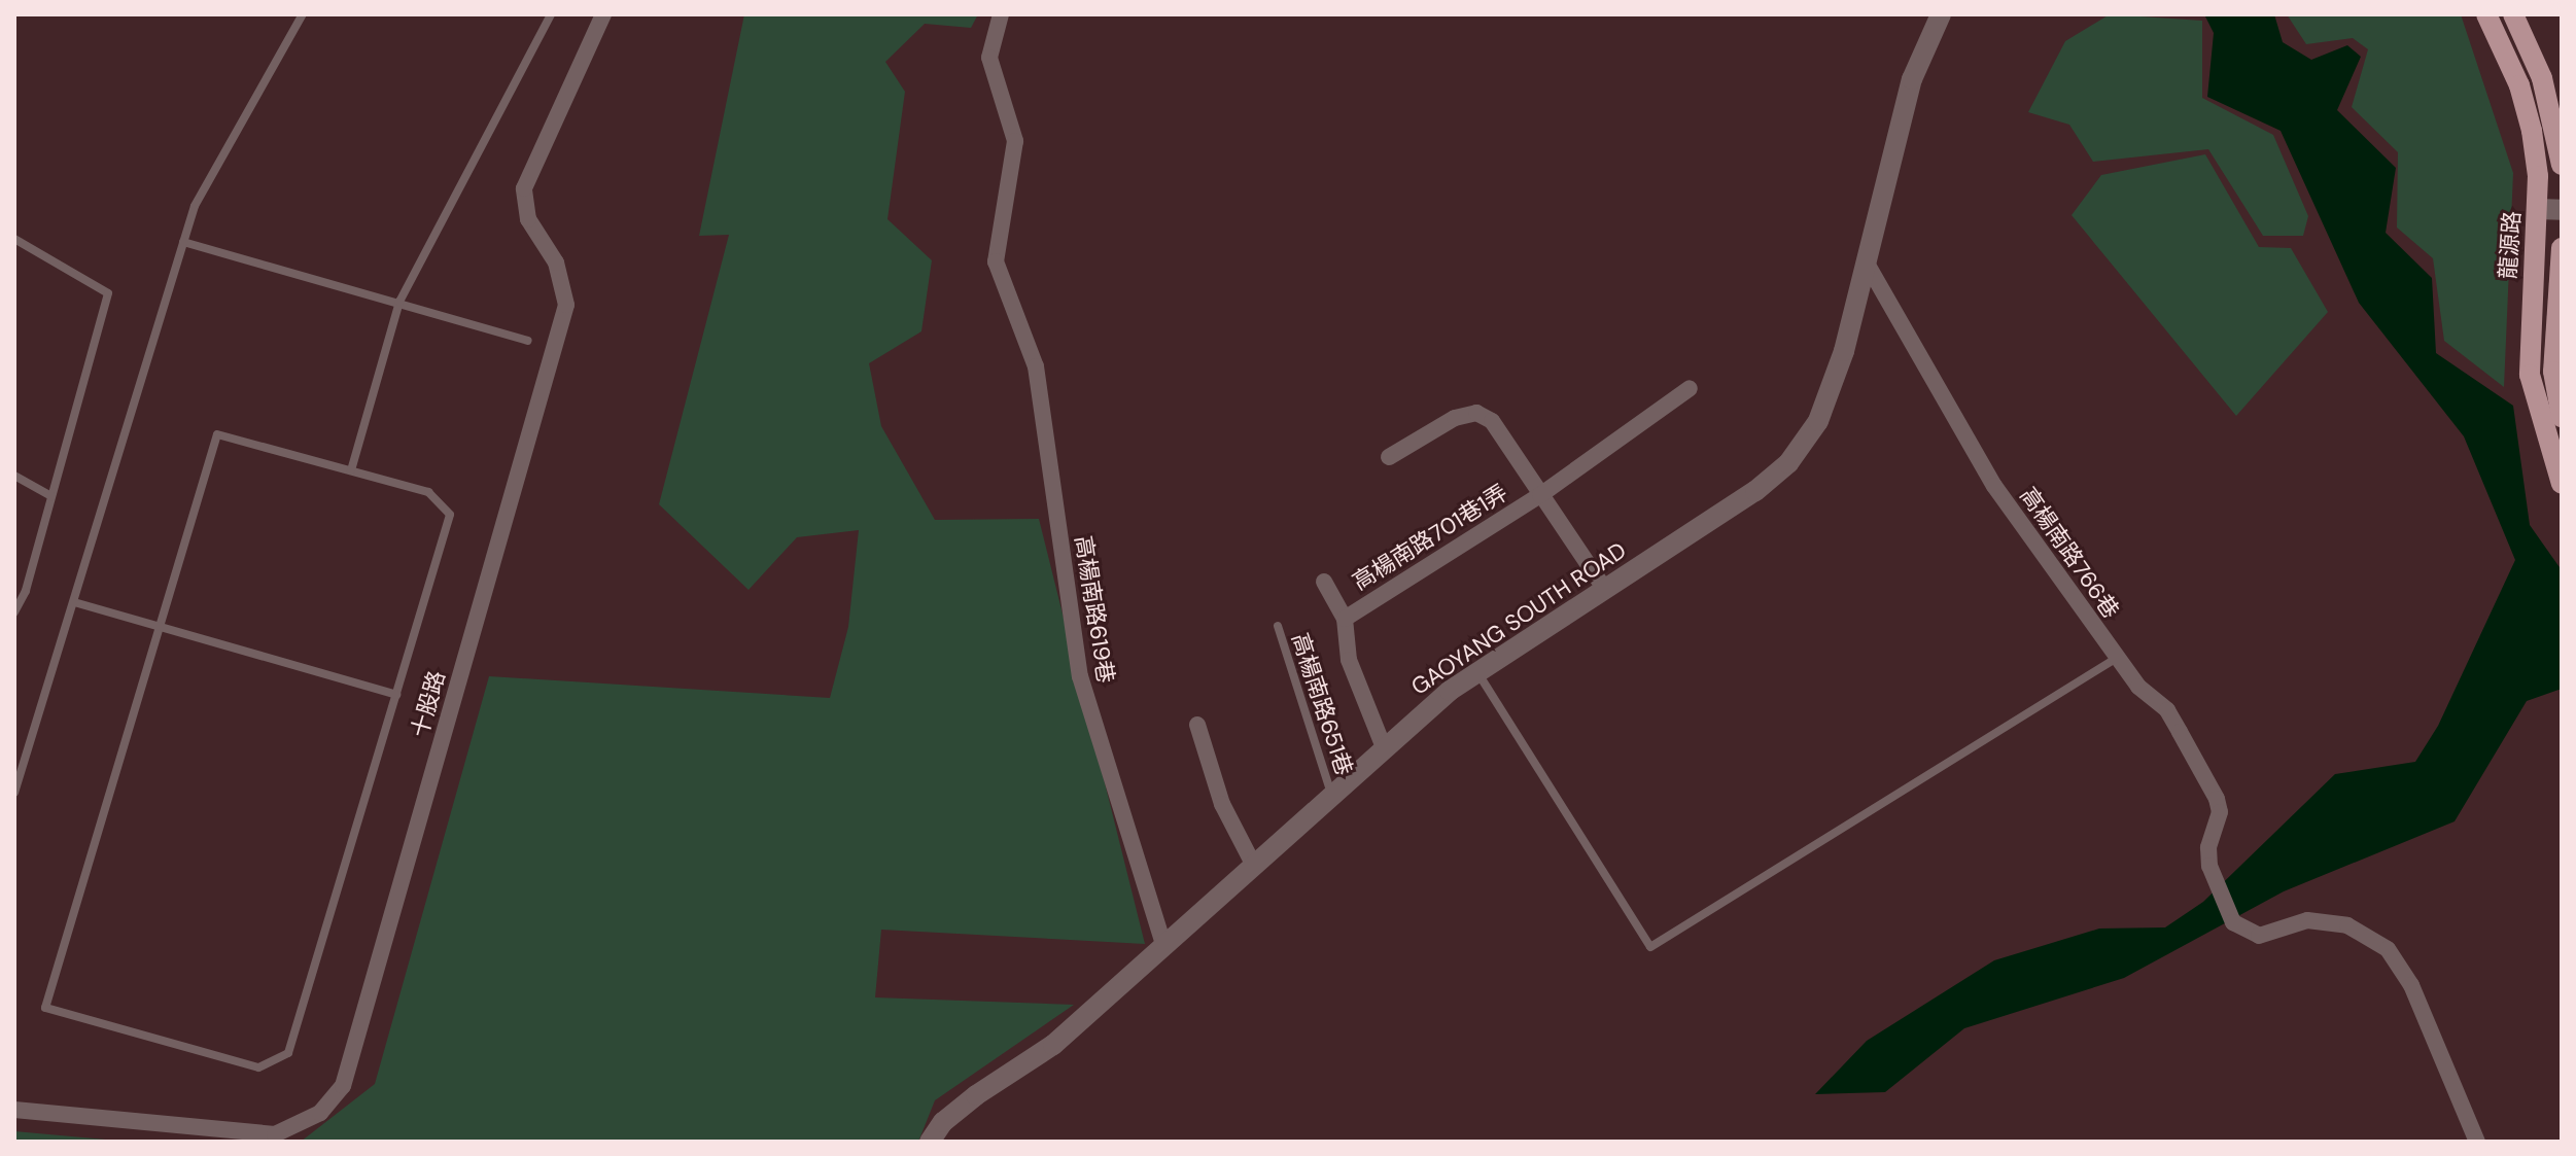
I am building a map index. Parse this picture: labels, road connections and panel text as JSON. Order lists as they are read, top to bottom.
{
  "streets": {
    "main road": ["龍源路"],
    "street": [
      "高楊南路701巷1弄",
      "高楊南路766巷",
      "高楊南路619巷",
      "GAOYANG SOUTH ROAD",
      "十股路"
    ],
    "lane": ["高楊南路651巷"]
  },
  "crossings": [
    ["高楊南路766巷", "GAOYANG SOUTH ROAD"],
    ["高楊南路619巷", "GAOYANG SOUTH ROAD"],
    ["GAOYANG SOUTH ROAD", "高楊南路651巷"]
  ]
}
